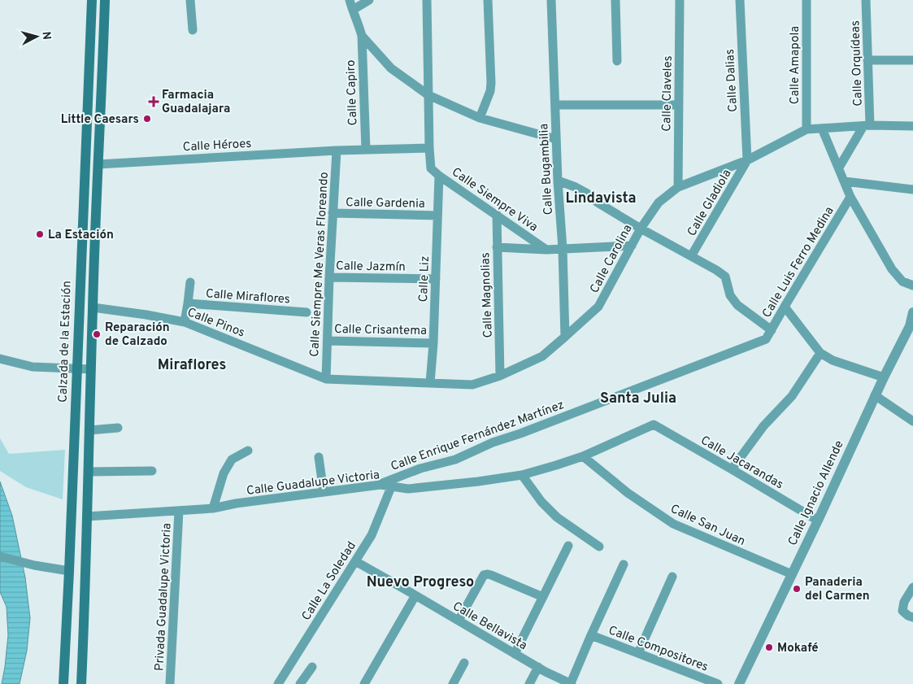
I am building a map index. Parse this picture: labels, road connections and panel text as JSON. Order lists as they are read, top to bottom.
{
  "streets": {
    "main road": ["Calzada de la Estación"],
    "street": [
      "Calle Orquídeas",
      "Calle Amapola",
      "Calle Dalias",
      "Calle Capiro",
      "Calle Claveles",
      "Calle Héroes",
      "Calle Bugambilia",
      "Calle Siempre Viva",
      "Calle Gardenia",
      "Calle Gladiola",
      "Calle Carolina",
      "Calle Luis Ferro Medina",
      "Calle Siempre Me Veras Floreando",
      "Calle Jazmín",
      "Calle Liz",
      "Calle Magnolias",
      "Calle Miraflores",
      "Calle Pinos",
      "Calle Crisantema",
      "Calle Enrique Fernández Martínez",
      "Calle Jacarandas",
      "Calle Guadalupe Victoria",
      "Calle Ignacio Allende",
      "Calle San Juan",
      "Calle La Soledad",
      "Privada Guadalupe Victoria",
      "Calle Bellavista",
      "Calle Compositores"
    ]
  },
  "crossings": [
    ["Calle Orquídeas", "Calle Carolina"],
    ["Calle Amapola", "Calle Carolina"],
    ["Calle Dalias", "Calle Gladiola"],
    ["Calle Dalias", "Calle Carolina"],
    ["Calle Capiro", "Calle Héroes"],
    ["Calle Claveles", "Calle Carolina"],
    ["Calle Héroes", "Calle Siempre Viva"],
    ["Calle Héroes", "Calle Siempre Me Veras Floreando"],
    ["Calle Bugambilia", "Calle Carolina"],
    ["Calle Siempre Viva", "Calle Liz"],
    ["Calle Siempre Viva", "Calle Magnolias"],
    ["Calle Gardenia", "Calle Siempre Me Veras Floreando"],
    ["Calle Gardenia", "Calle Liz"],
    ["Calle Gladiola", "Calle Carolina"],
    ["Calle Carolina", "Calle Siempre Me Veras Floreando"],
    ["Calle Carolina", "Calle Liz"],
    ["Calle Carolina", "Calle Magnolias"],
    ["Calle Carolina", "Calle Pinos"],
    ["Calle Luis Ferro Medina", "Calle Enrique Fernández Martínez"],
    ["Calle Siempre Me Veras Floreando", "Calle Jazmín"],
    ["Calle Siempre Me Veras Floreando", "Calle Pinos"],
    ["Calle Siempre Me Veras Floreando", "Calle Crisantema"],
    ["Calle Jazmín", "Calle Liz"],
    ["Calle Liz", "Calle Crisantema"],
    ["Calle Miraflores", "Calle Pinos"],
    ["Calle Enrique Fernández Martínez", "Calle Guadalupe Victoria"],
    ["Calle Jacarandas", "Calle Guadalupe Victoria"],
    ["Calle Jacarandas", "Calle Ignacio Allende"],
    ["Calle Guadalupe Victoria", "Calle San Juan"],
    ["Calle Guadalupe Victoria", "Calle La Soledad"],
    ["Calle Guadalupe Victoria", "Privada Guadalupe Victoria"],
    ["Calle Ignacio Allende", "Calle San Juan"],
    ["Calle La Soledad", "Calle Bellavista"]
  ],
  "districts": [
    "Lindavista",
    "Miraflores",
    "Santa Julia",
    "Nuevo Progreso"
  ],
  "places": {
    "health": ["Farmacia Guadalajara"],
    "other": [
      "Little Caesars",
      "La Estación",
      "Reparación de Calzado",
      "Panaderia del Carmen",
      "Mokafé"
    ]
  },
  "north": "right"
}
